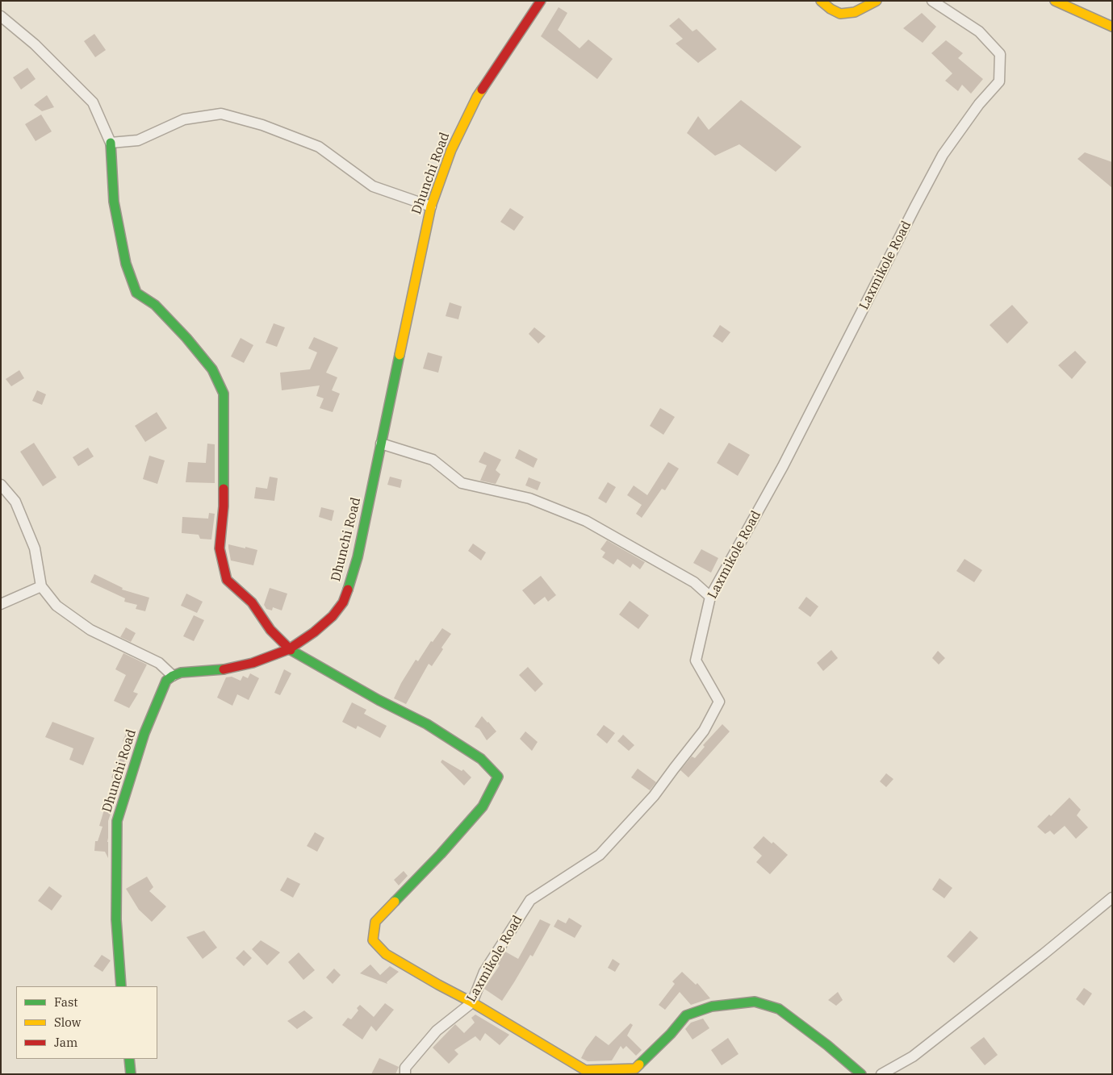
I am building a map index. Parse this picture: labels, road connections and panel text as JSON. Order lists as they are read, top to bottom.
{
  "streets": {
    "street": ["Dhunchi Road", "Laxmikole Road"]
  },
  "legend": ["Fast", "Slow", "Jam"]
}
